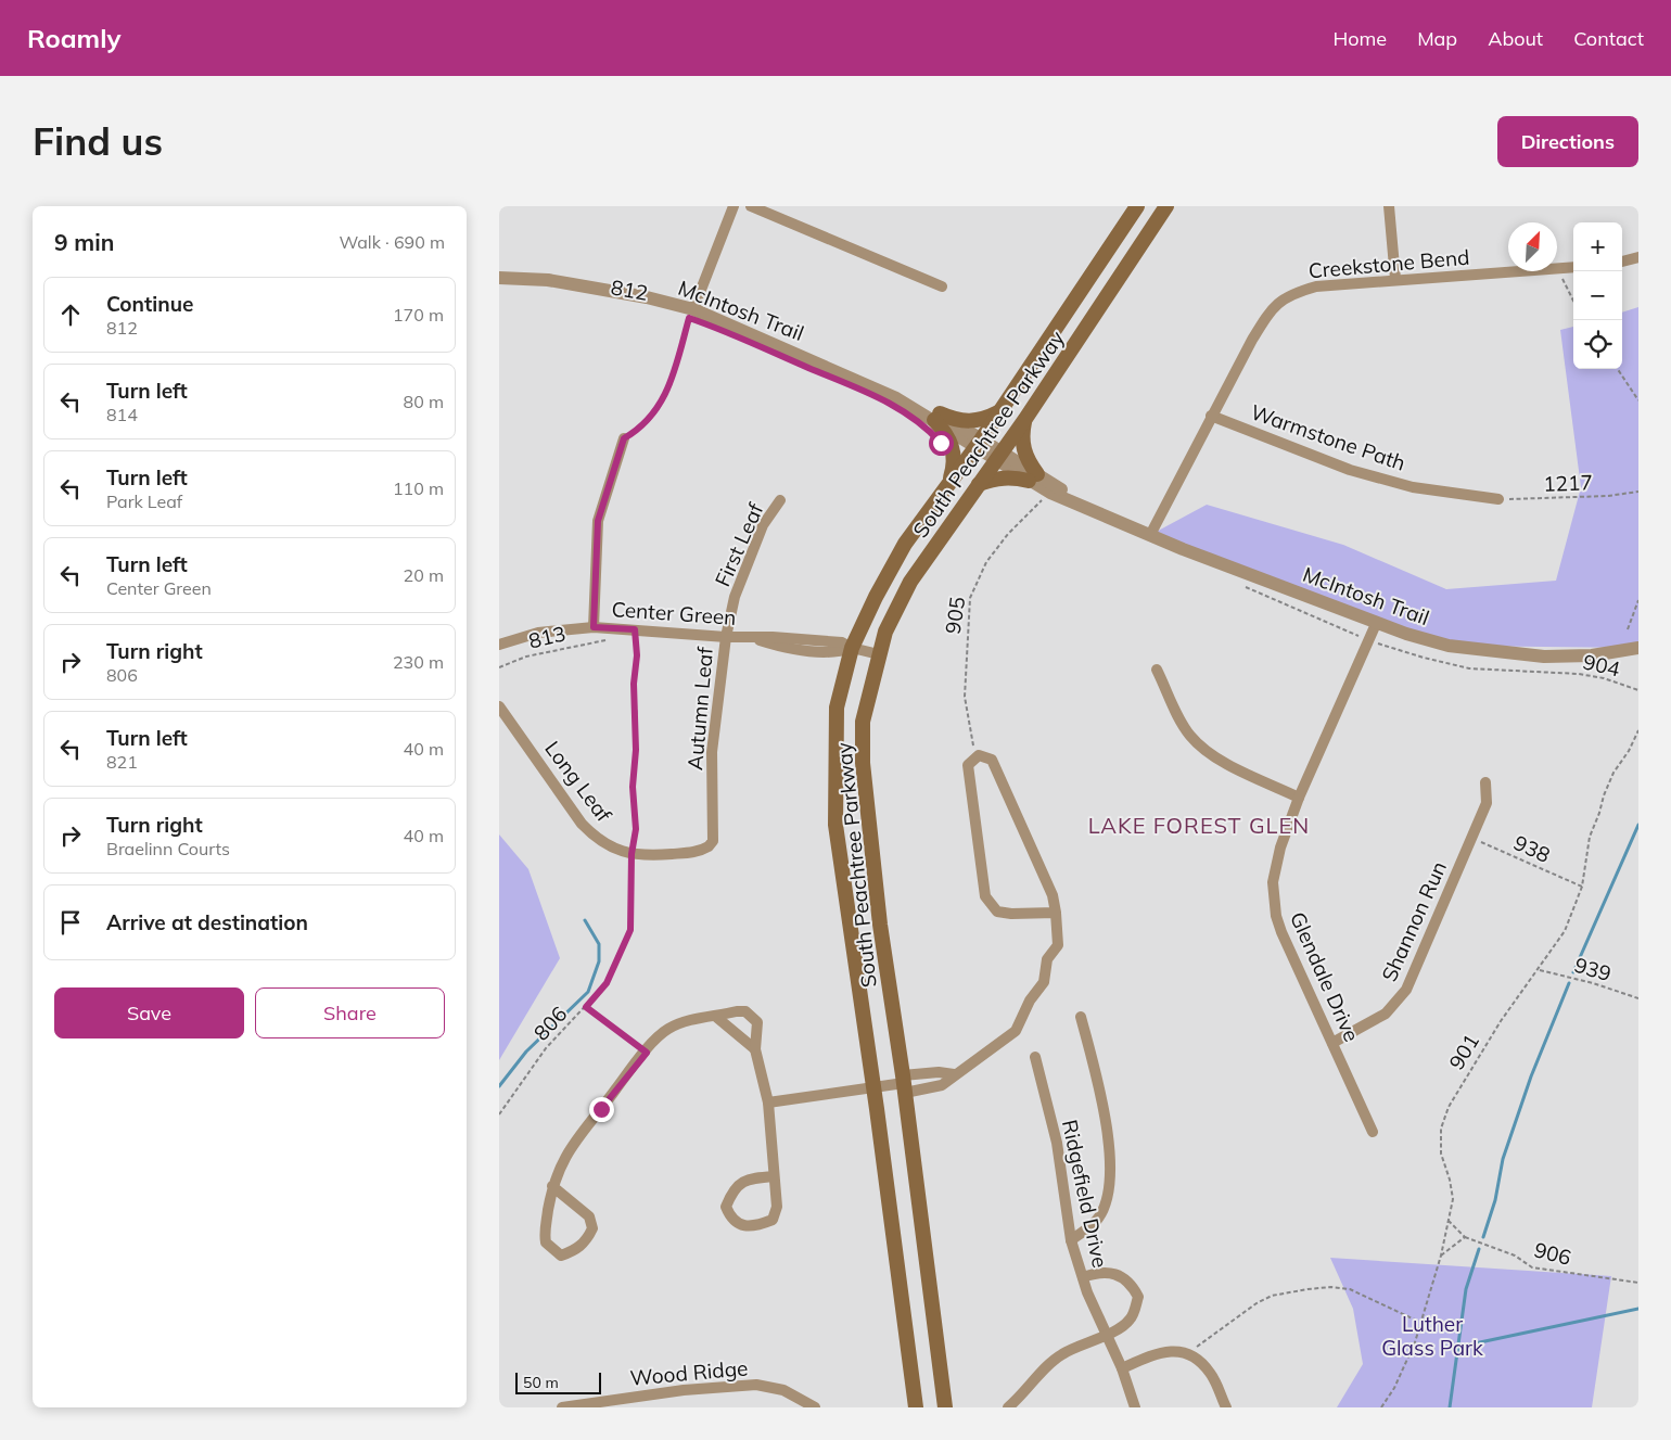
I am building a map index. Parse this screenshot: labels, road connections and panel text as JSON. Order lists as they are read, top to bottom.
{
  "streets": {
    "main road": ["South Peachtree Parkway"],
    "street": [
      "Creekstone Bend",
      "McIntosh Trail",
      "Warmstone Path",
      "First Leaf",
      "Center Green",
      "Autumn Leaf",
      "Long Leaf",
      "Shannon Run",
      "Glendale Drive",
      "Ridgefield Drive",
      "Wood Ridge"
    ],
    "path": [
      "1217",
      "905",
      "813",
      "904",
      "938",
      "939",
      "806",
      "901",
      "906"
    ]
  },
  "crossings": [
    ["Creekstone Bend", "McIntosh Trail"],
    ["Creekstone Bend", "Warmstone Path"],
    ["McIntosh Trail", "South Peachtree Parkway"],
    ["McIntosh Trail", "Glendale Drive"],
    ["South Peachtree Parkway", "Center Green"],
    ["Warmstone Path", "1217"],
    ["First Leaf", "Center Green"],
    ["First Leaf", "Autumn Leaf"],
    ["Center Green", "Autumn Leaf"],
    ["Center Green", "806"],
    ["Autumn Leaf", "Long Leaf"],
    ["Long Leaf", "806"],
    ["938", "Shannon Run"],
    ["938", "901"],
    ["Shannon Run", "Glendale Drive"],
    ["939", "901"],
    ["901", "906"]
  ],
  "districts": ["LAKE FOREST GLEN"],
  "parks": ["Luther Glass Park"],
  "scale_bar": "50 m",
  "north": "top right",
  "page": {
    "header": "Roamly",
    "nav": [
      "Home",
      "Map",
      "About",
      "Contact"
    ],
    "buttons": [
      "Directions",
      ["Save", "Share"]
    ],
    "title": "Find us",
    "heading": ["9 min", "Walk · 690 m"],
    "map_buttons": ["+", "−"],
    "list": [
      ["Continue", "812", "170 m"],
      ["Turn left", "814", "80 m"],
      ["Turn left", "Park Leaf", "110 m"],
      ["Turn left", "Center Green", "20 m"],
      ["Turn right", "806", "230 m"],
      ["Turn left", "821", "40 m"],
      ["Turn right", "Braelinn Courts", "40 m"],
      "Arrive at destination"
    ],
    "scale": "50 m"
  }
}
